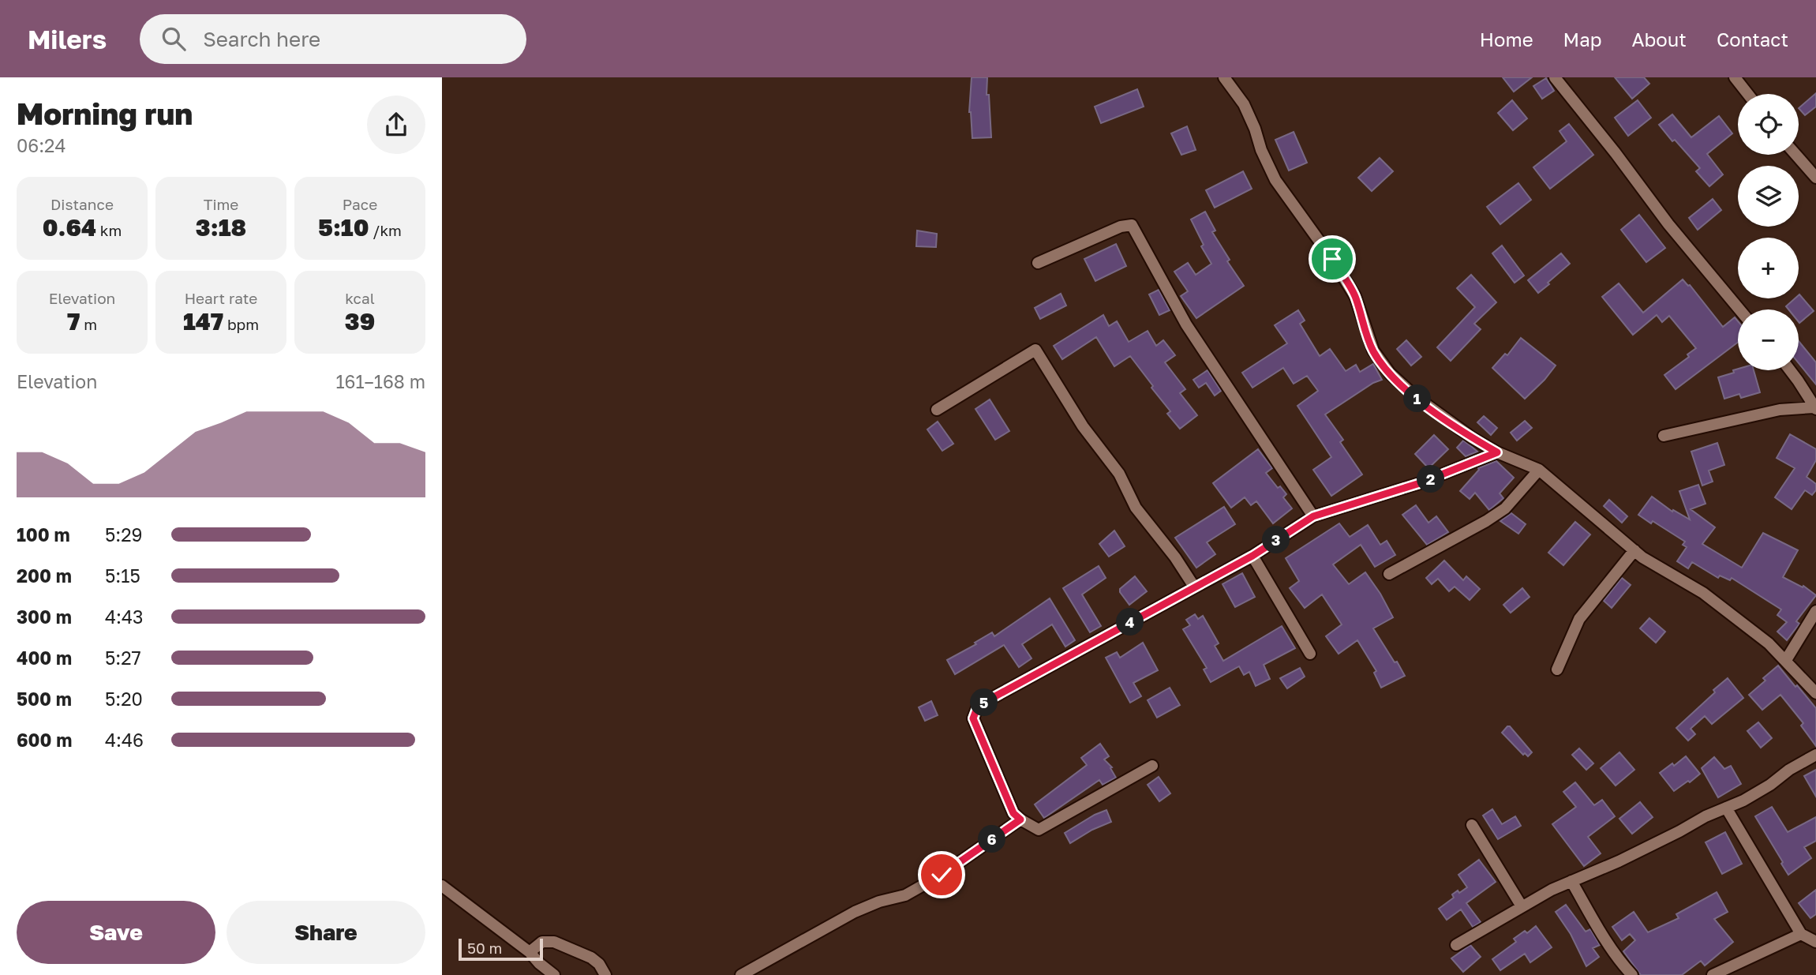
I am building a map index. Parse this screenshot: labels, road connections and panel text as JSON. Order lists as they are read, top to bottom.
{
  "scale_bar": "50 m",
  "page": {
    "header": "Milers",
    "search": "Search here",
    "nav": [
      "Home",
      "Map",
      "About",
      "Contact"
    ],
    "heading": ["Morning run", "06:24"],
    "map_buttons": ["+", "−"],
    "stats": [
      ["Distance", "0.64 km"],
      ["Time", "3:18"],
      ["Pace", "5:10 /km"],
      ["Elevation", "7 m"],
      ["Heart rate", "147 bpm"],
      ["kcal", "39"]
    ],
    "chart": ["Elevation", "161–168 m"],
    "pins": [
      "1",
      "2",
      "3",
      "4",
      "5",
      "6"
    ],
    "list": [
      {
        "name": "100 m",
        "note": "5:29"
      },
      {
        "name": "200 m",
        "note": "5:15"
      },
      {
        "name": "300 m",
        "note": "4:43"
      },
      {
        "name": "400 m",
        "note": "5:27"
      },
      {
        "name": "500 m",
        "note": "5:20"
      },
      {
        "name": "600 m",
        "note": "4:46"
      }
    ],
    "buttons": ["Save", "Share"],
    "scale": "50 m"
  }
}
